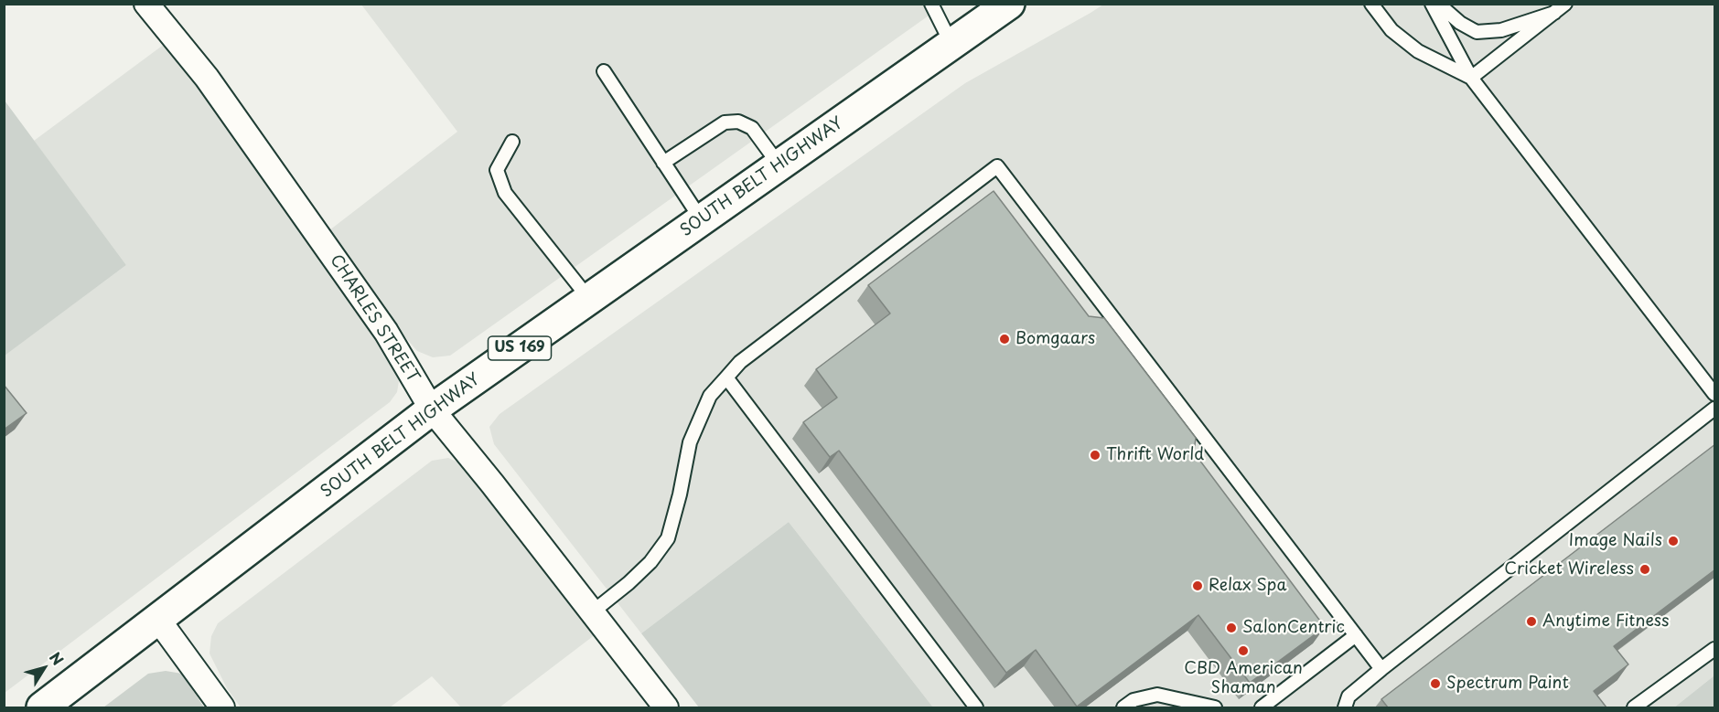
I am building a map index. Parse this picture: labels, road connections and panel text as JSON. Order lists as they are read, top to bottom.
{
  "streets": {
    "main road": ["SOUTH BELT HIGHWAY", "US 169"],
    "street": ["CHARLES STREET"]
  },
  "crossings": [
    ["SOUTH BELT HIGHWAY", "CHARLES STREET"]
  ],
  "places": [
    "Bomgaars",
    "Thrift World",
    "Image Nails",
    "Cricket Wireless",
    "Relax Spa",
    "Anytime Fitness",
    "SalonCentric",
    "CBD American Shaman",
    "Spectrum Paint"
  ],
  "north": "top right"
}
